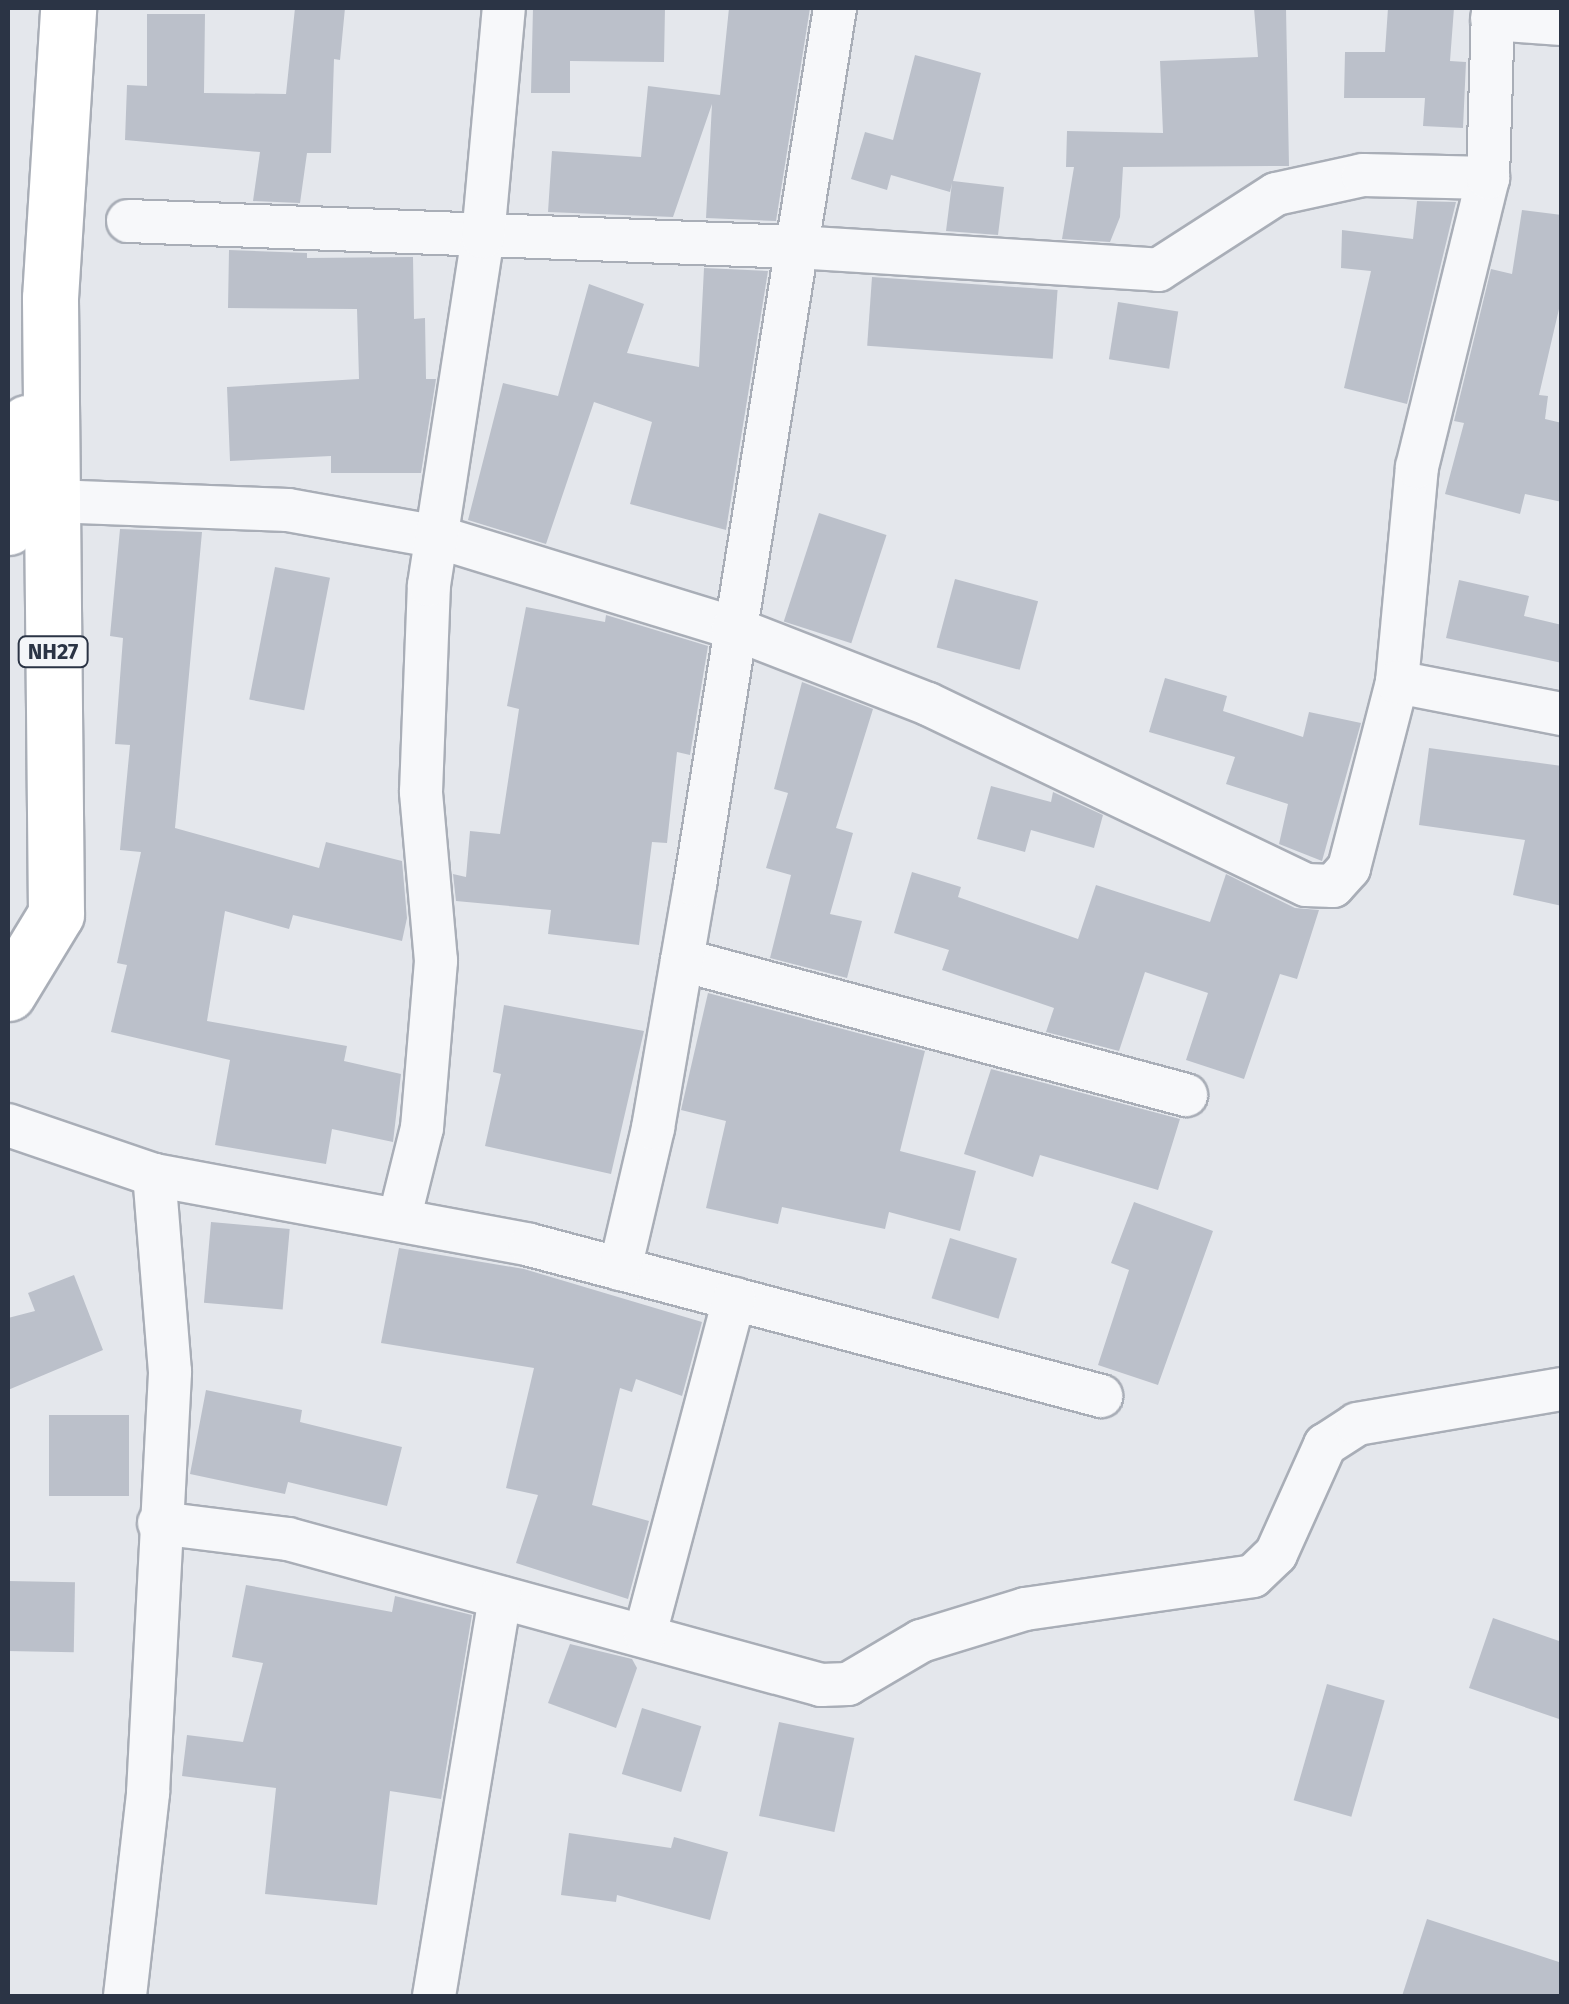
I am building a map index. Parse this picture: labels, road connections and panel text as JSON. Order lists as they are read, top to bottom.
{
  "streets": {
    "highway": ["NH27"]
  }
}
